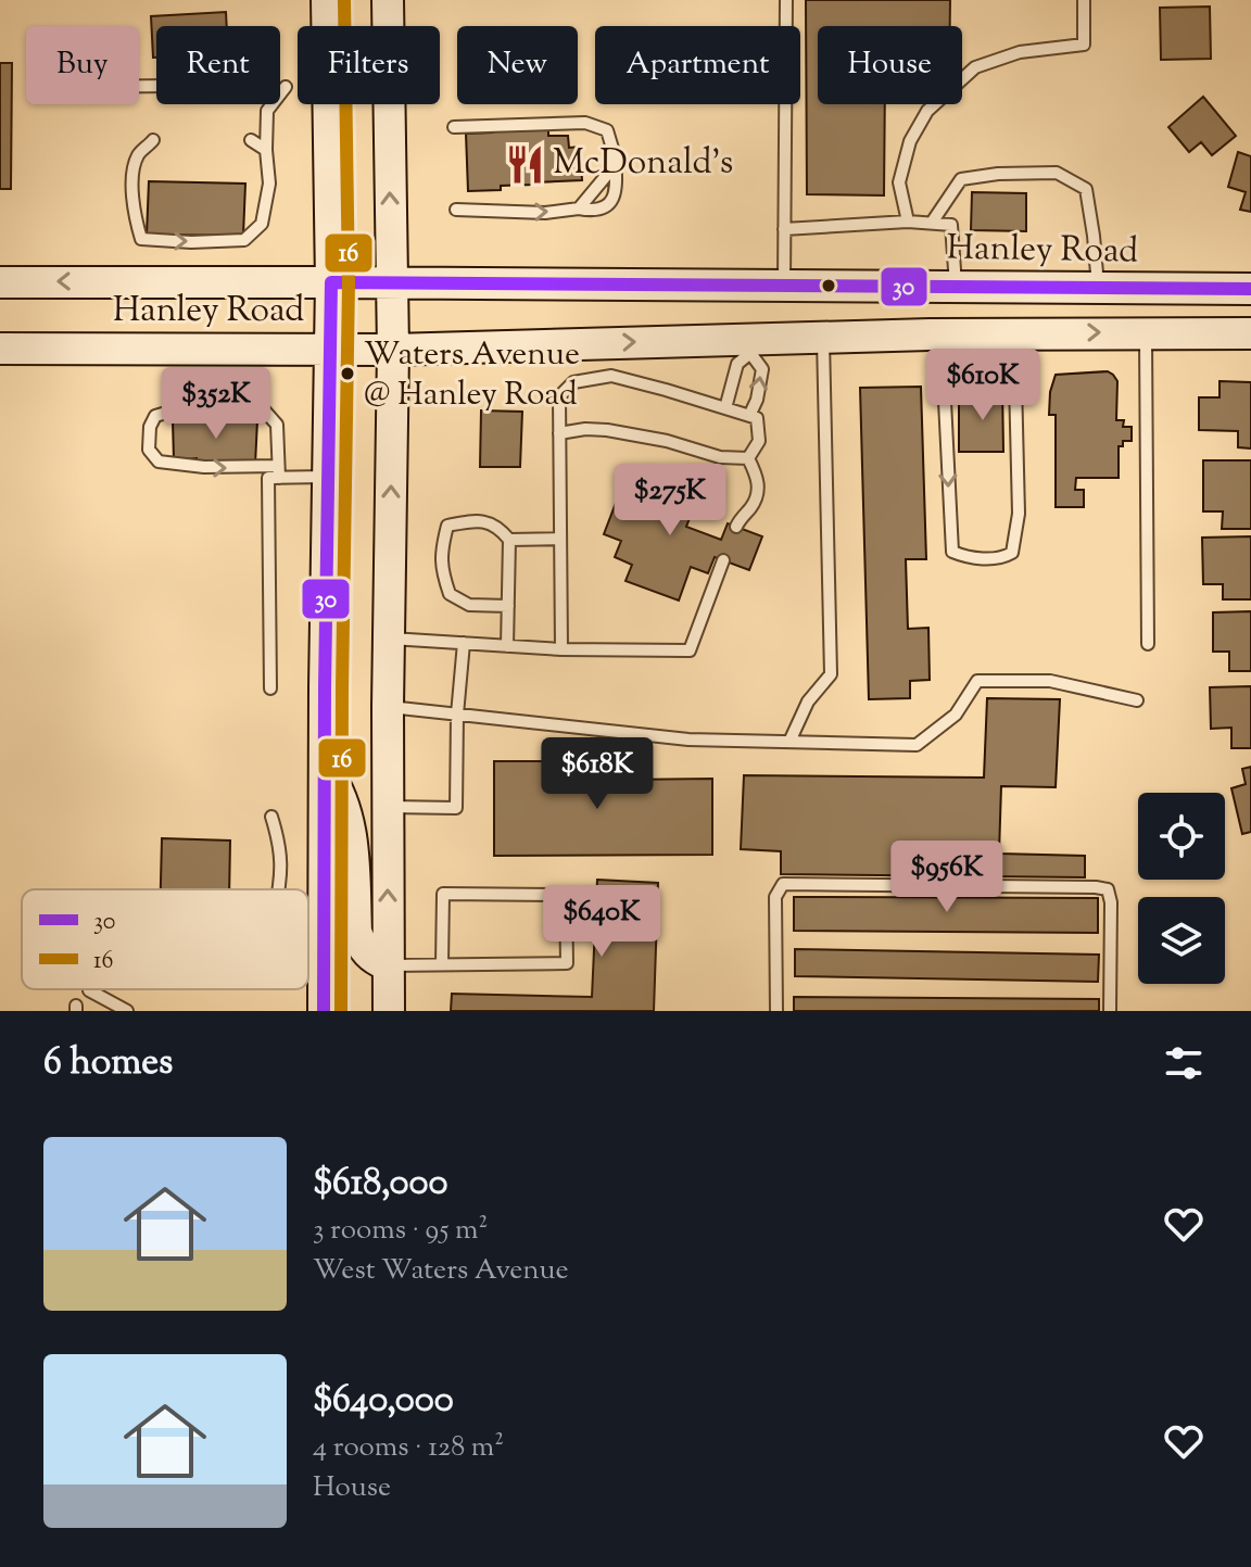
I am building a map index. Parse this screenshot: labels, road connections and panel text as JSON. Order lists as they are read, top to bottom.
{
  "streets": {
    "main road": ["Hanley Road"]
  },
  "places": {
    "restaurant": ["McDonald's"],
    "other": ["Waters Avenue @ Hanley Road"]
  },
  "lines": ["transit line 16", "transit line 30"],
  "legend": ["30", "16"],
  "page": {
    "chip": [
      "Buy",
      "Rent",
      "Filters",
      "New",
      "Apartment",
      "House"
    ],
    "price": [
      "$610K",
      "$352K",
      "$275K",
      "$618K",
      "$956K",
      "$640K"
    ],
    "heading": "6 homes",
    "list": [
      {
        "name": "$618,000",
        "note": "3 rooms · 95 m² · West Waters Avenue"
      },
      {
        "name": "$640,000",
        "note": "4 rooms · 128 m² · House"
      }
    ]
  }
}
